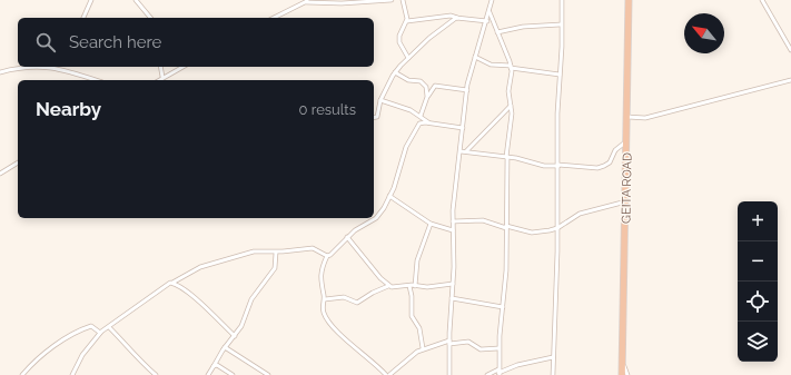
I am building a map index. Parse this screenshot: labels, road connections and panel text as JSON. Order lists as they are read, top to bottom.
{
  "streets": {
    "highway": ["GEITA ROAD"]
  },
  "north": "top left",
  "page": {
    "search": "Search here",
    "heading": ["Nearby", "0 results"],
    "map_buttons": ["+", "−"]
  }
}
